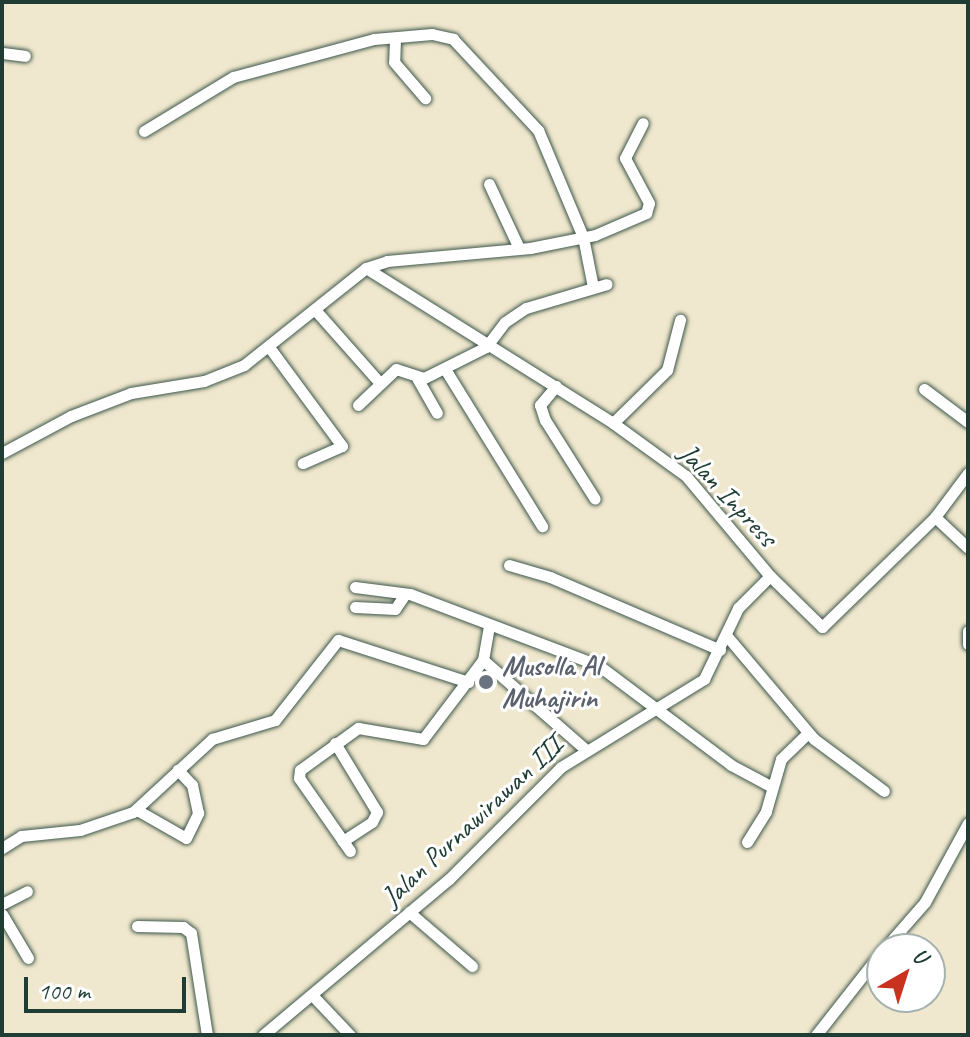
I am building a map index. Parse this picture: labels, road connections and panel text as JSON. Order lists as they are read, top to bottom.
{
  "streets": {
    "street": ["Jalan Inpress", "Jalan Purnawirawan III"]
  },
  "crossings": [
    ["Jalan Inpress", "Jalan Purnawirawan III"]
  ],
  "places": ["Musolla Al Muhajirin"],
  "scale_bar": "100 m",
  "north": "top right"
}
